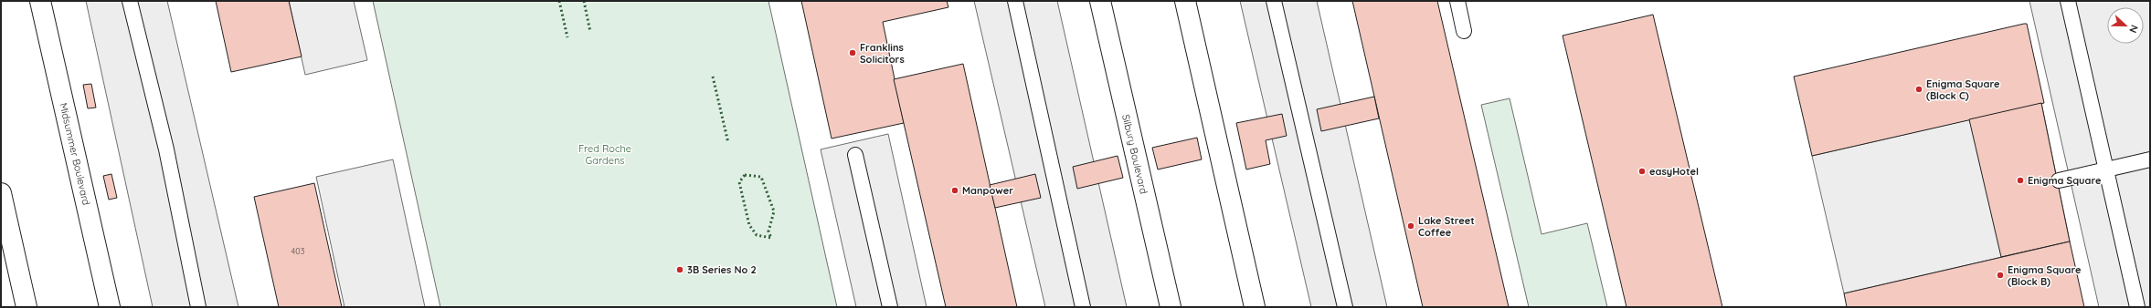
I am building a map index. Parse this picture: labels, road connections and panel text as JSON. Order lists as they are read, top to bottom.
{
  "streets": {
    "street": ["Midsummer Boulevard", "Silbury Boulevard"]
  },
  "parks": ["Fred Roche Gardens"],
  "places": [
    "Franklins Solicitors",
    "Enigma Square (Block C)",
    "easyHotel",
    "Enigma Square",
    "Manpower",
    "Lake Street Coffee",
    "3B Series No 2",
    "Enigma Square (Block B)"
  ],
  "house_numbers": ["403"],
  "north": "right"
}
